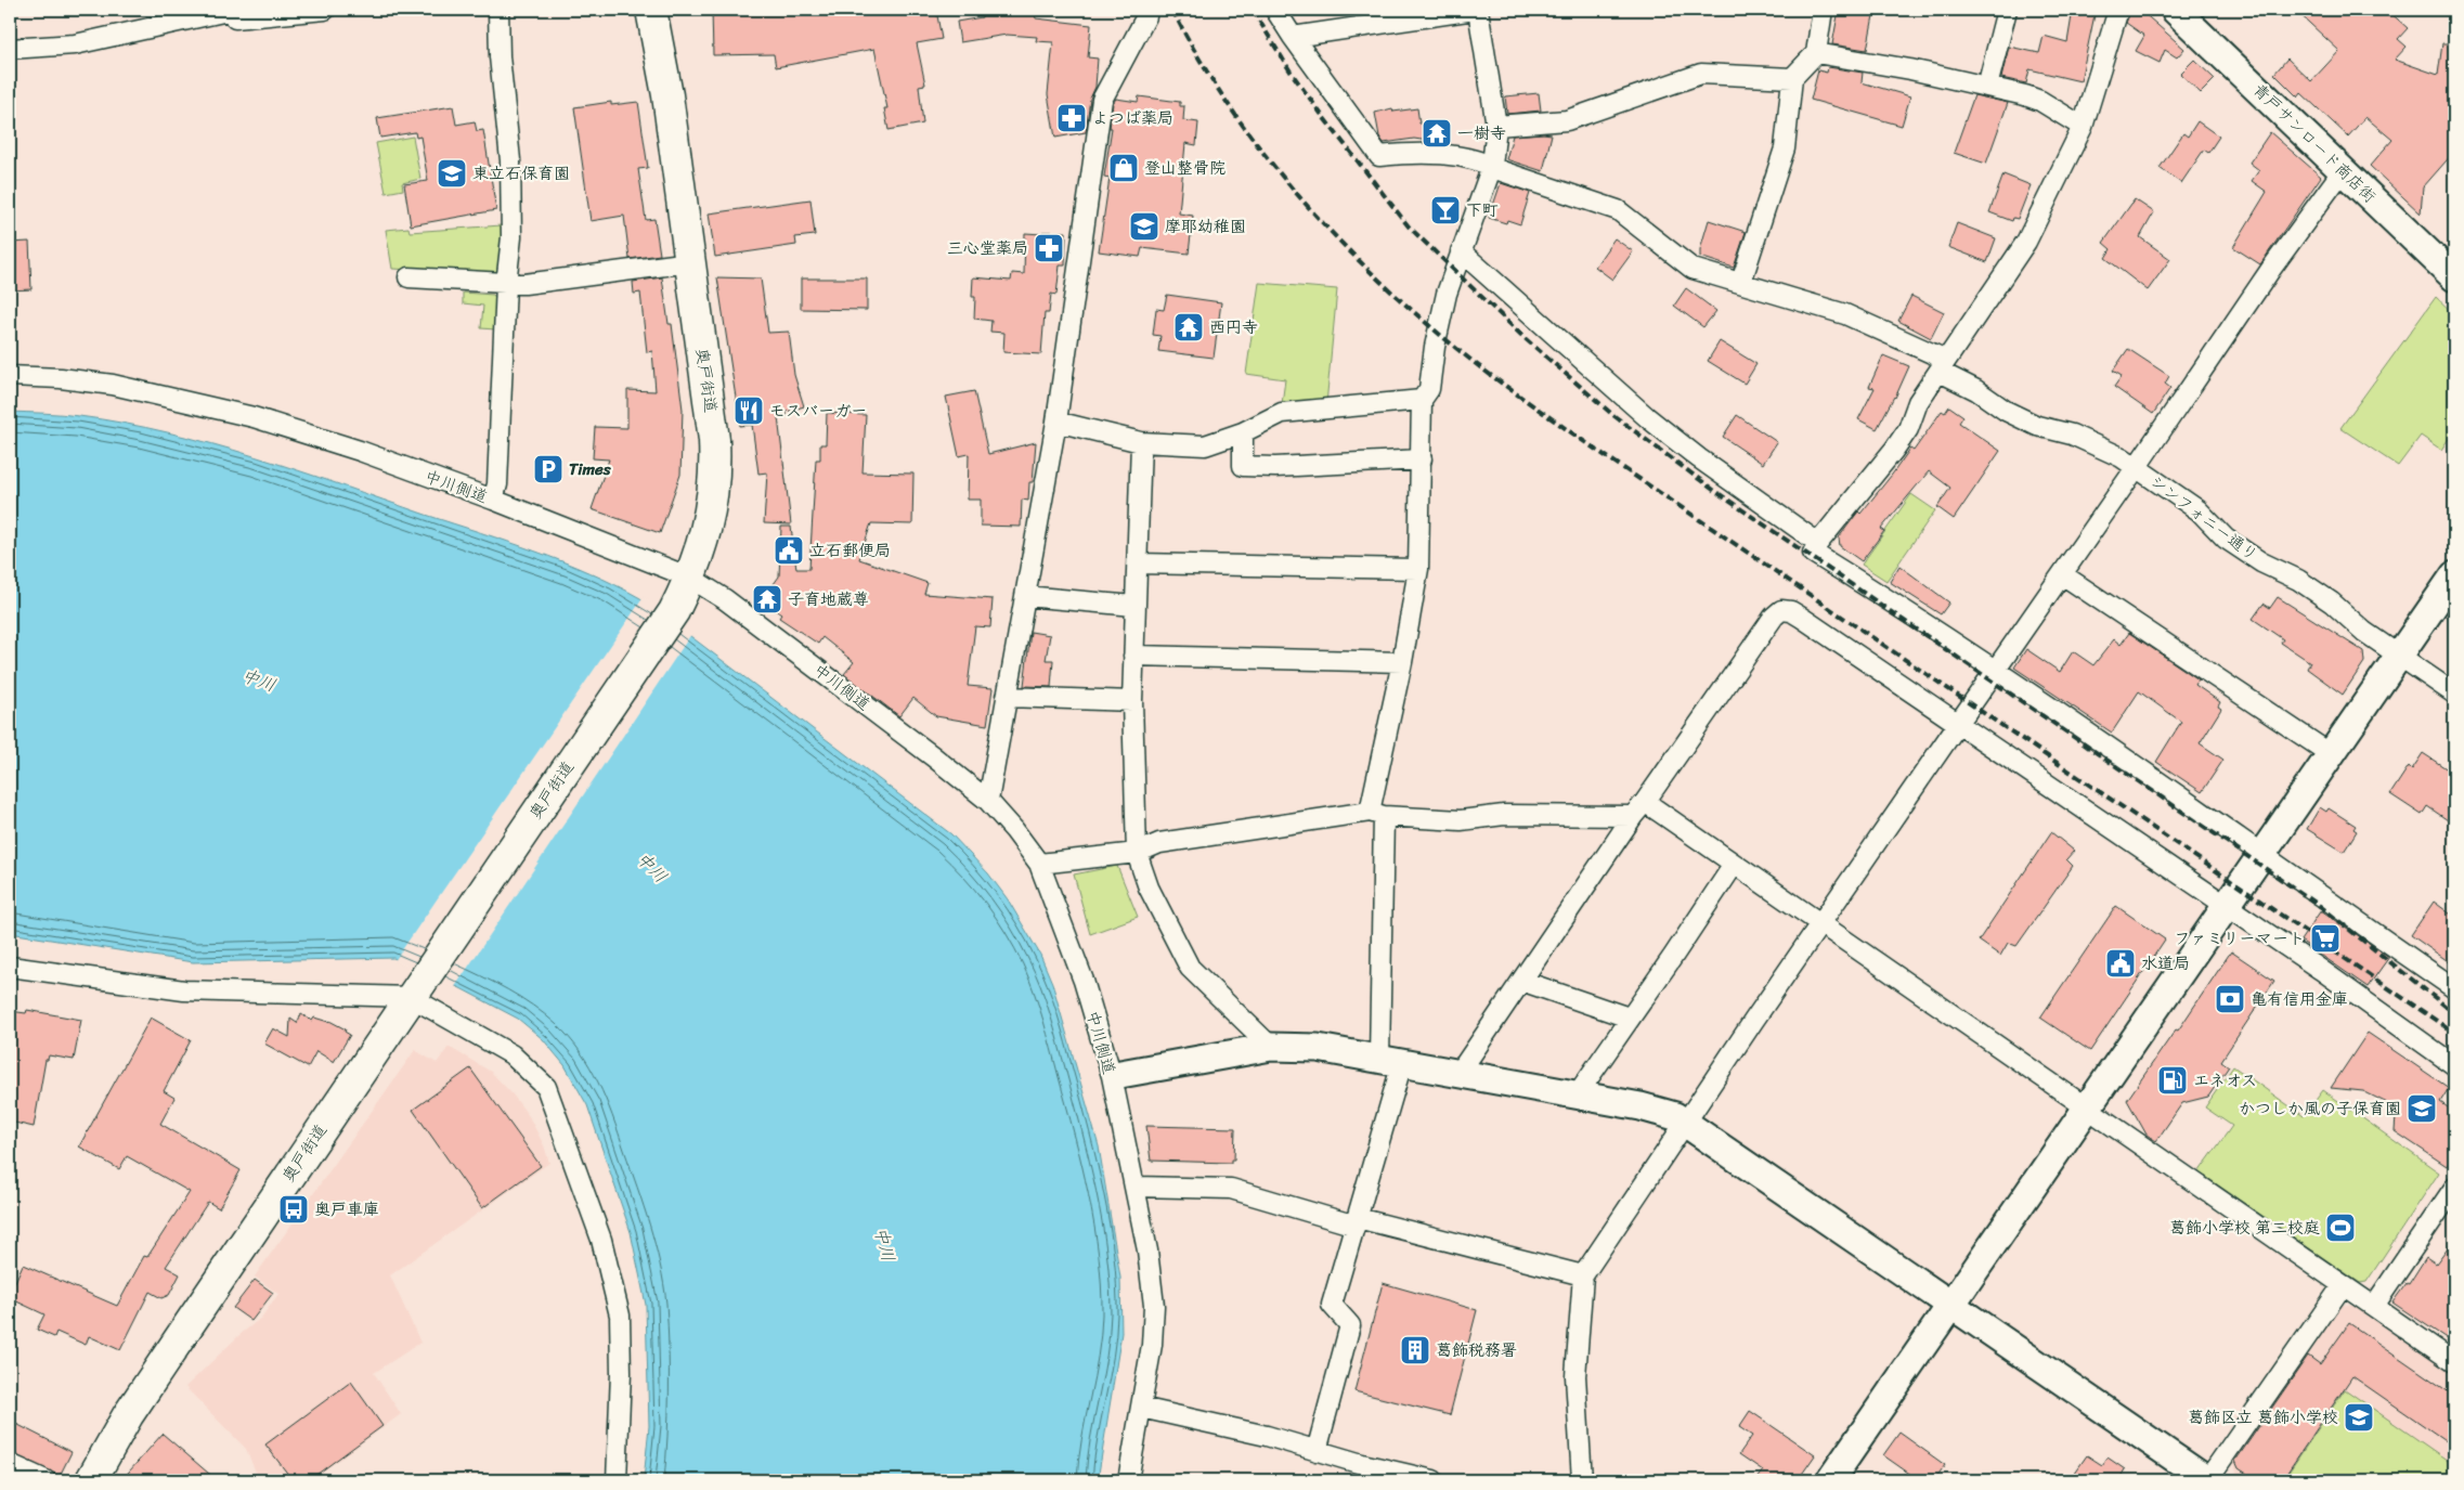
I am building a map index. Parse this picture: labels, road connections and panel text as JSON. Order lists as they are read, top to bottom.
{
  "streets": {
    "main road": ["奥戸街道"],
    "street": ["青戸サンロード商店街", "中川側道", "シンフォニー通り"]
  },
  "crossings": [
    ["奥戸街道", "中川側道"]
  ],
  "water": ["中川"],
  "places": {
    "pharmacy": ["よつば薬局", "三心堂薬局"],
    "temple": ["一樹寺", "西円寺", "子育地蔵尊"],
    "shop": ["登山整骨院"],
    "school or university": [
      "東立石保育園",
      "摩耶幼稚園",
      "かつしか風の子保育園",
      "葛飾区立 葛飾小学校"
    ],
    "bar": ["下町"],
    "restaurant": ["モスバーガー"],
    "parking": ["Times"],
    "public building": ["立石郵便局", "水道局"],
    "supermarket": ["ファミリーマート"],
    "bank": ["亀有信用金庫"],
    "fuel station": ["エネオス"],
    "bus stop": ["奥戸車庫"],
    "sports": ["葛飾小学校 第二校庭"],
    "building": ["葛飾税務署"]
  }
}
